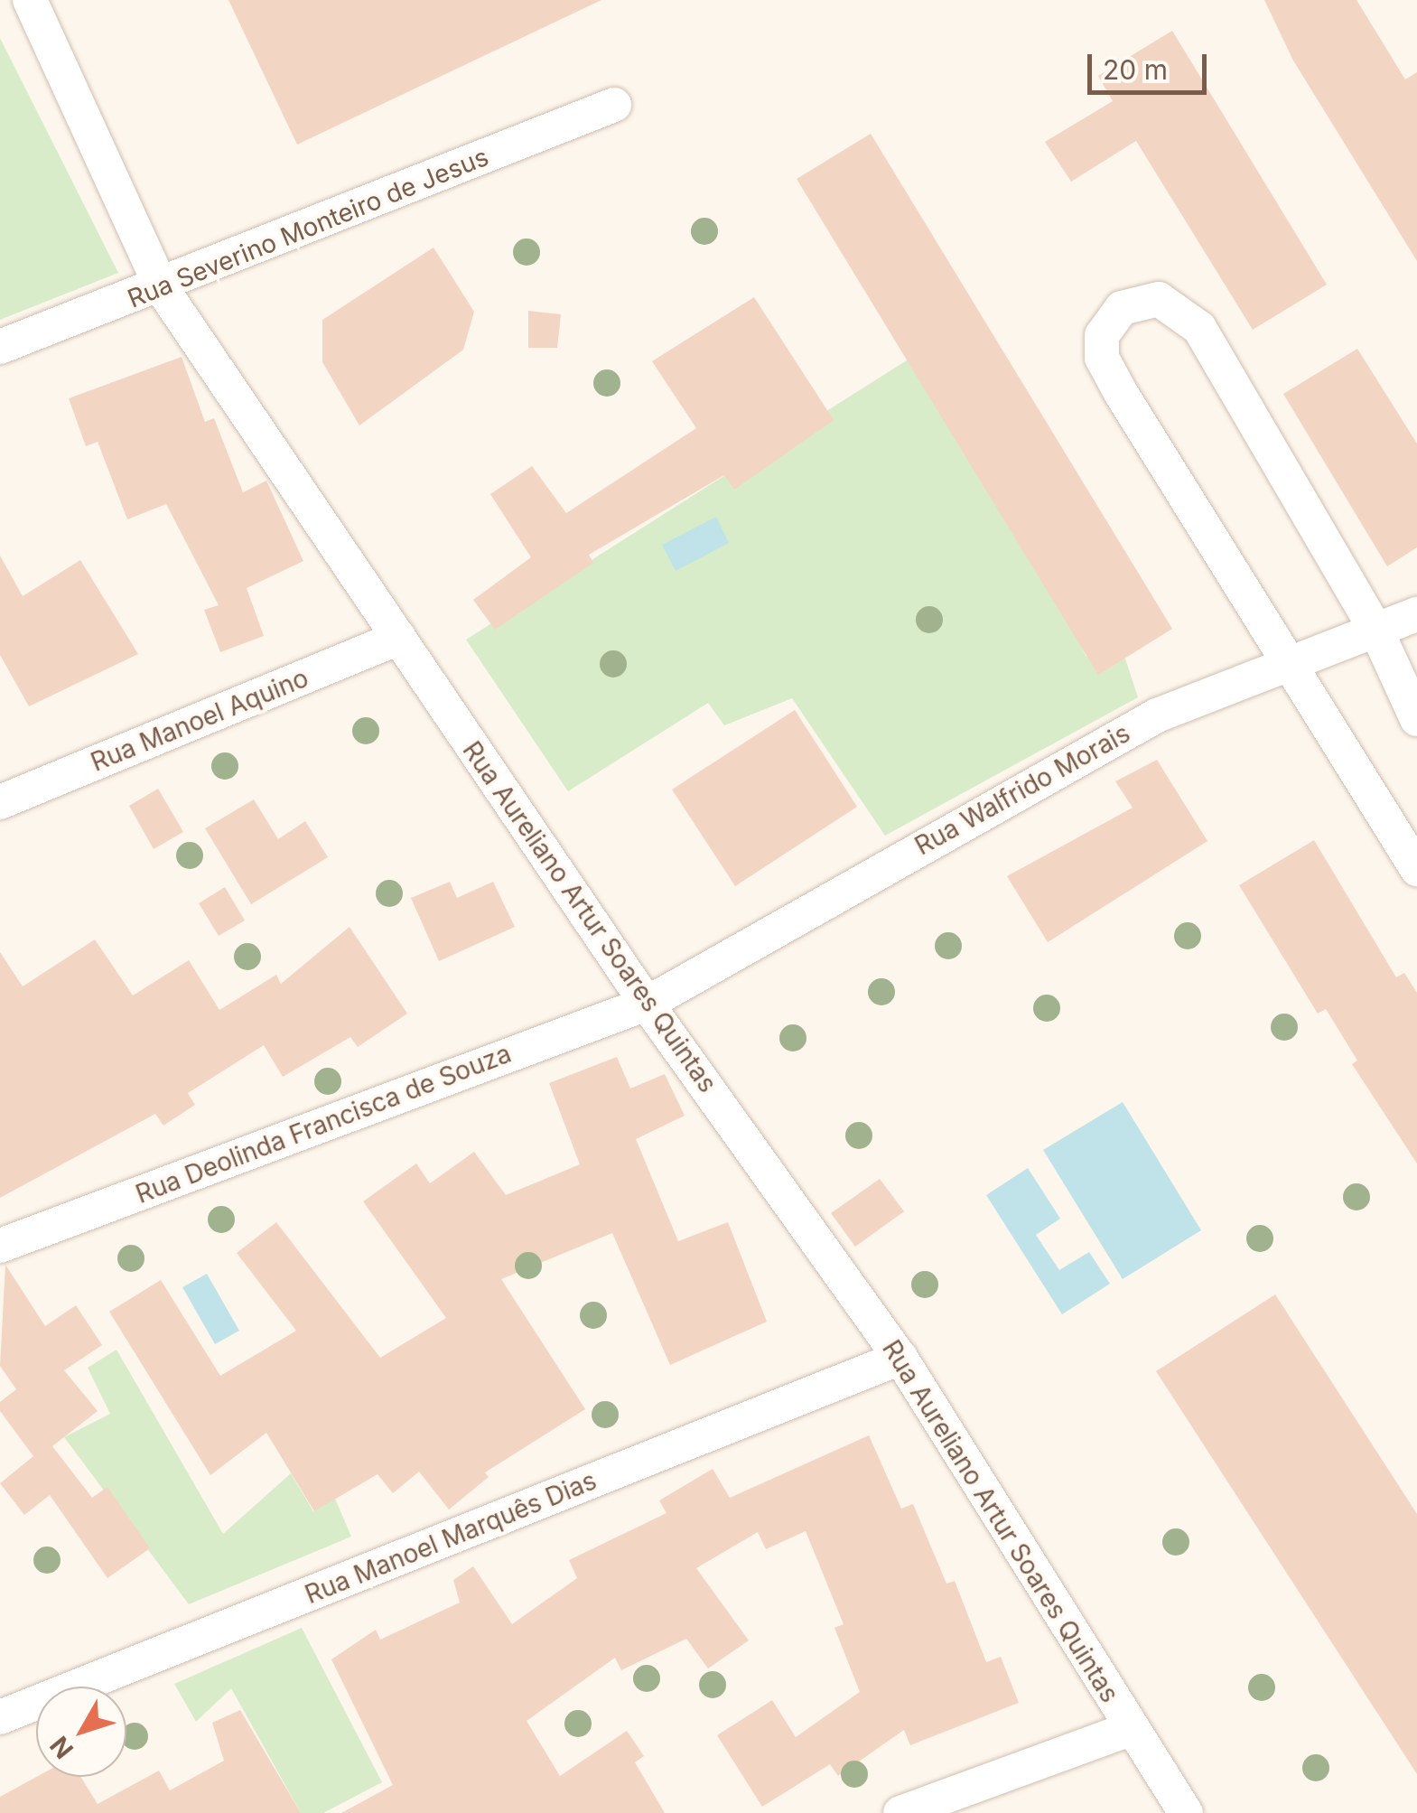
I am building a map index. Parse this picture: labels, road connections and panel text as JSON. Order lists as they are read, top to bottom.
{
  "streets": {
    "street": [
      "Rua Severino Monteiro de Jesus",
      "Rua Manoel Aquino",
      "Rua Walfrido Morais",
      "Rua Aureliano Artur Soares Quintas",
      "Rua Deolinda Francisca de Souza",
      "Rua Manoel Marquês Dias"
    ]
  },
  "crossings": [
    ["Rua Severino Monteiro de Jesus", "Rua Aureliano Artur Soares Quintas"],
    ["Rua Manoel Aquino", "Rua Aureliano Artur Soares Quintas"],
    ["Rua Walfrido Morais", "Rua Aureliano Artur Soares Quintas"],
    ["Rua Walfrido Morais", "Rua Deolinda Francisca de Souza"],
    ["Rua Aureliano Artur Soares Quintas", "Rua Deolinda Francisca de Souza"],
    ["Rua Aureliano Artur Soares Quintas", "Rua Manoel Marquês Dias"]
  ],
  "scale_bar": "20 m",
  "north": "bottom left"
}
